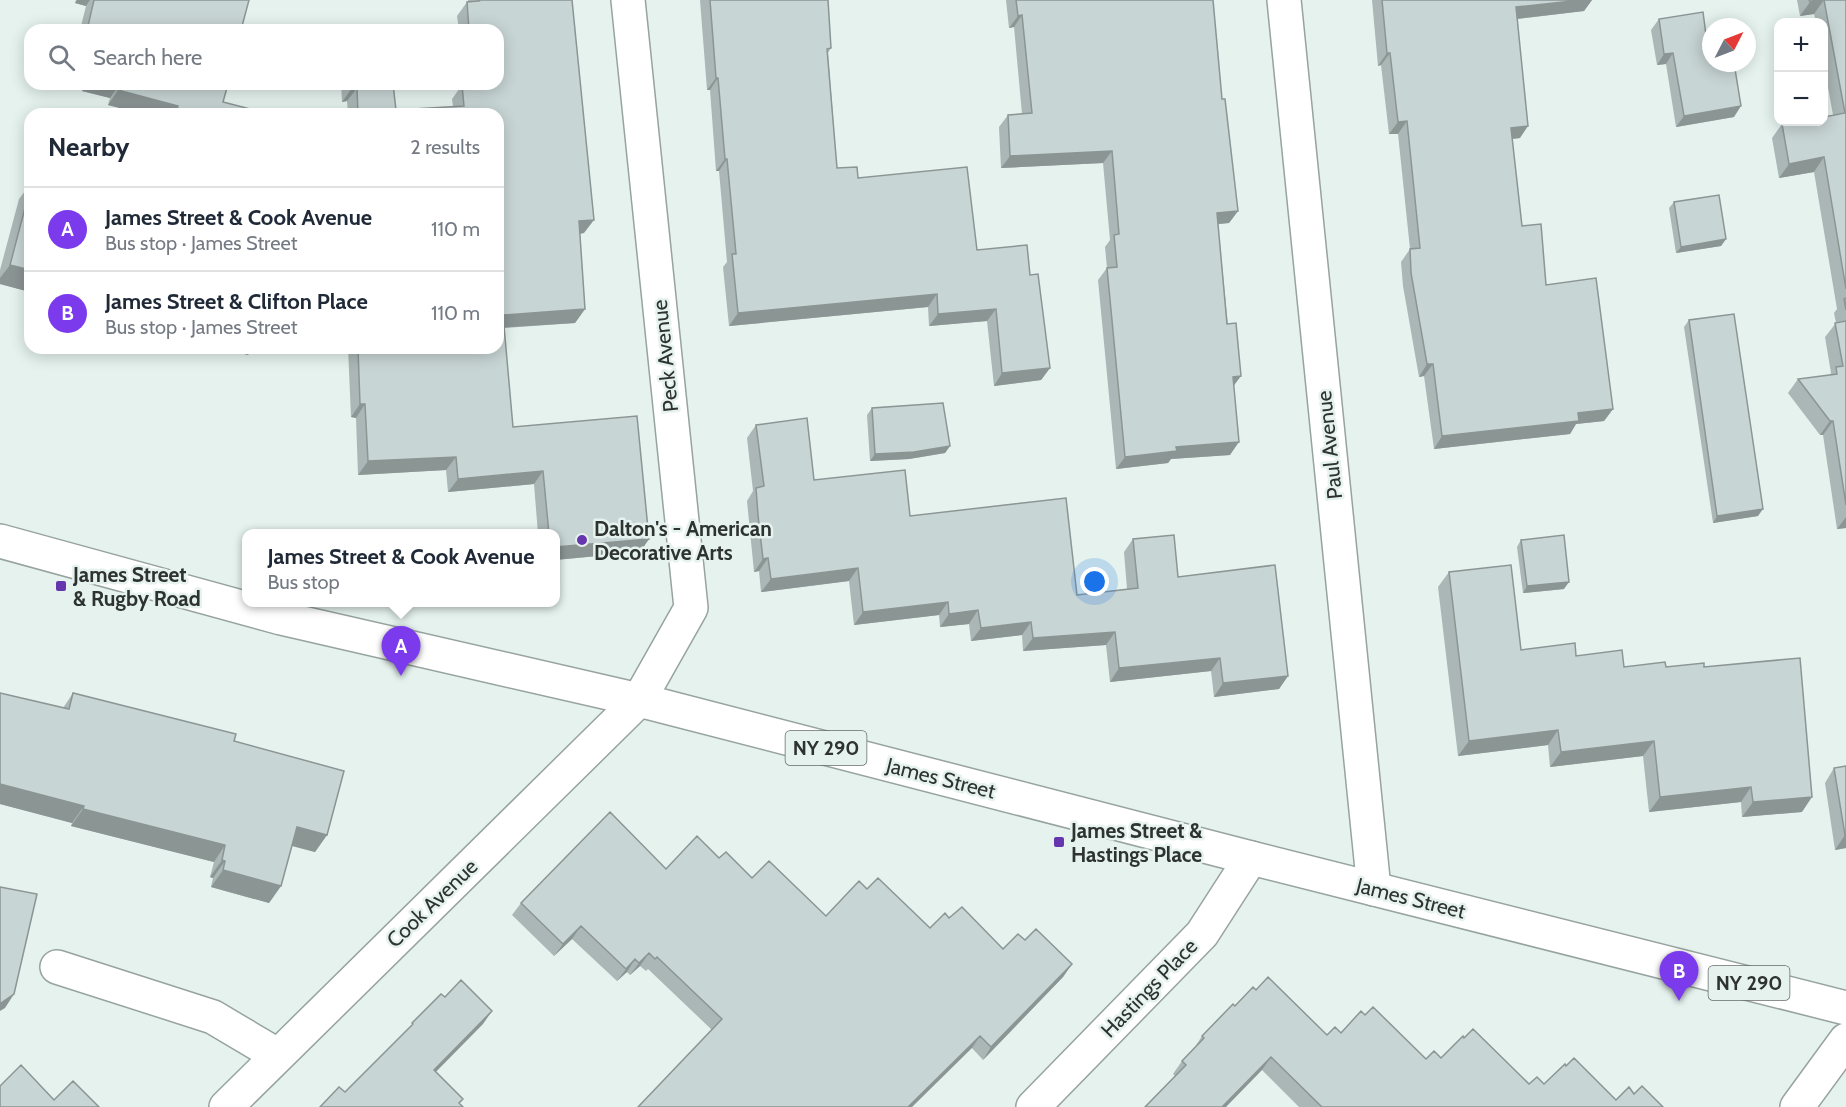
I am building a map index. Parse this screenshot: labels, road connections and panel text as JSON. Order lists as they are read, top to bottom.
{
  "streets": {
    "street": [
      "Peck Avenue",
      "Paul Avenue",
      "NY 290",
      "James Street",
      "Cook Avenue",
      "Hastings Place"
    ]
  },
  "crossings": [
    ["Peck Avenue", "James Street"],
    ["Peck Avenue", "Cook Avenue"],
    ["Paul Avenue", "James Street"],
    ["James Street", "Cook Avenue"],
    ["James Street", "Hastings Place"]
  ],
  "places": {
    "other": ["Dalton's - American Decorative Arts"],
    "transit": ["James Street & Rugby Road", "James Street & Hastings Place"]
  },
  "north": "top right",
  "page": {
    "map_buttons": ["+", "−"],
    "search": "Search here",
    "heading": ["Nearby", "2 results"],
    "list": [
      {
        "mark": "A",
        "name": "James Street & Cook Avenue",
        "note": "Bus stop · James Street",
        "value": "110 m"
      },
      {
        "mark": "B",
        "name": "James Street & Clifton Place",
        "note": "Bus stop · James Street",
        "value": "110 m"
      }
    ],
    "popup": ["James Street & Cook Avenue", "Bus stop"],
    "pins": ["A", "B"]
  }
}
